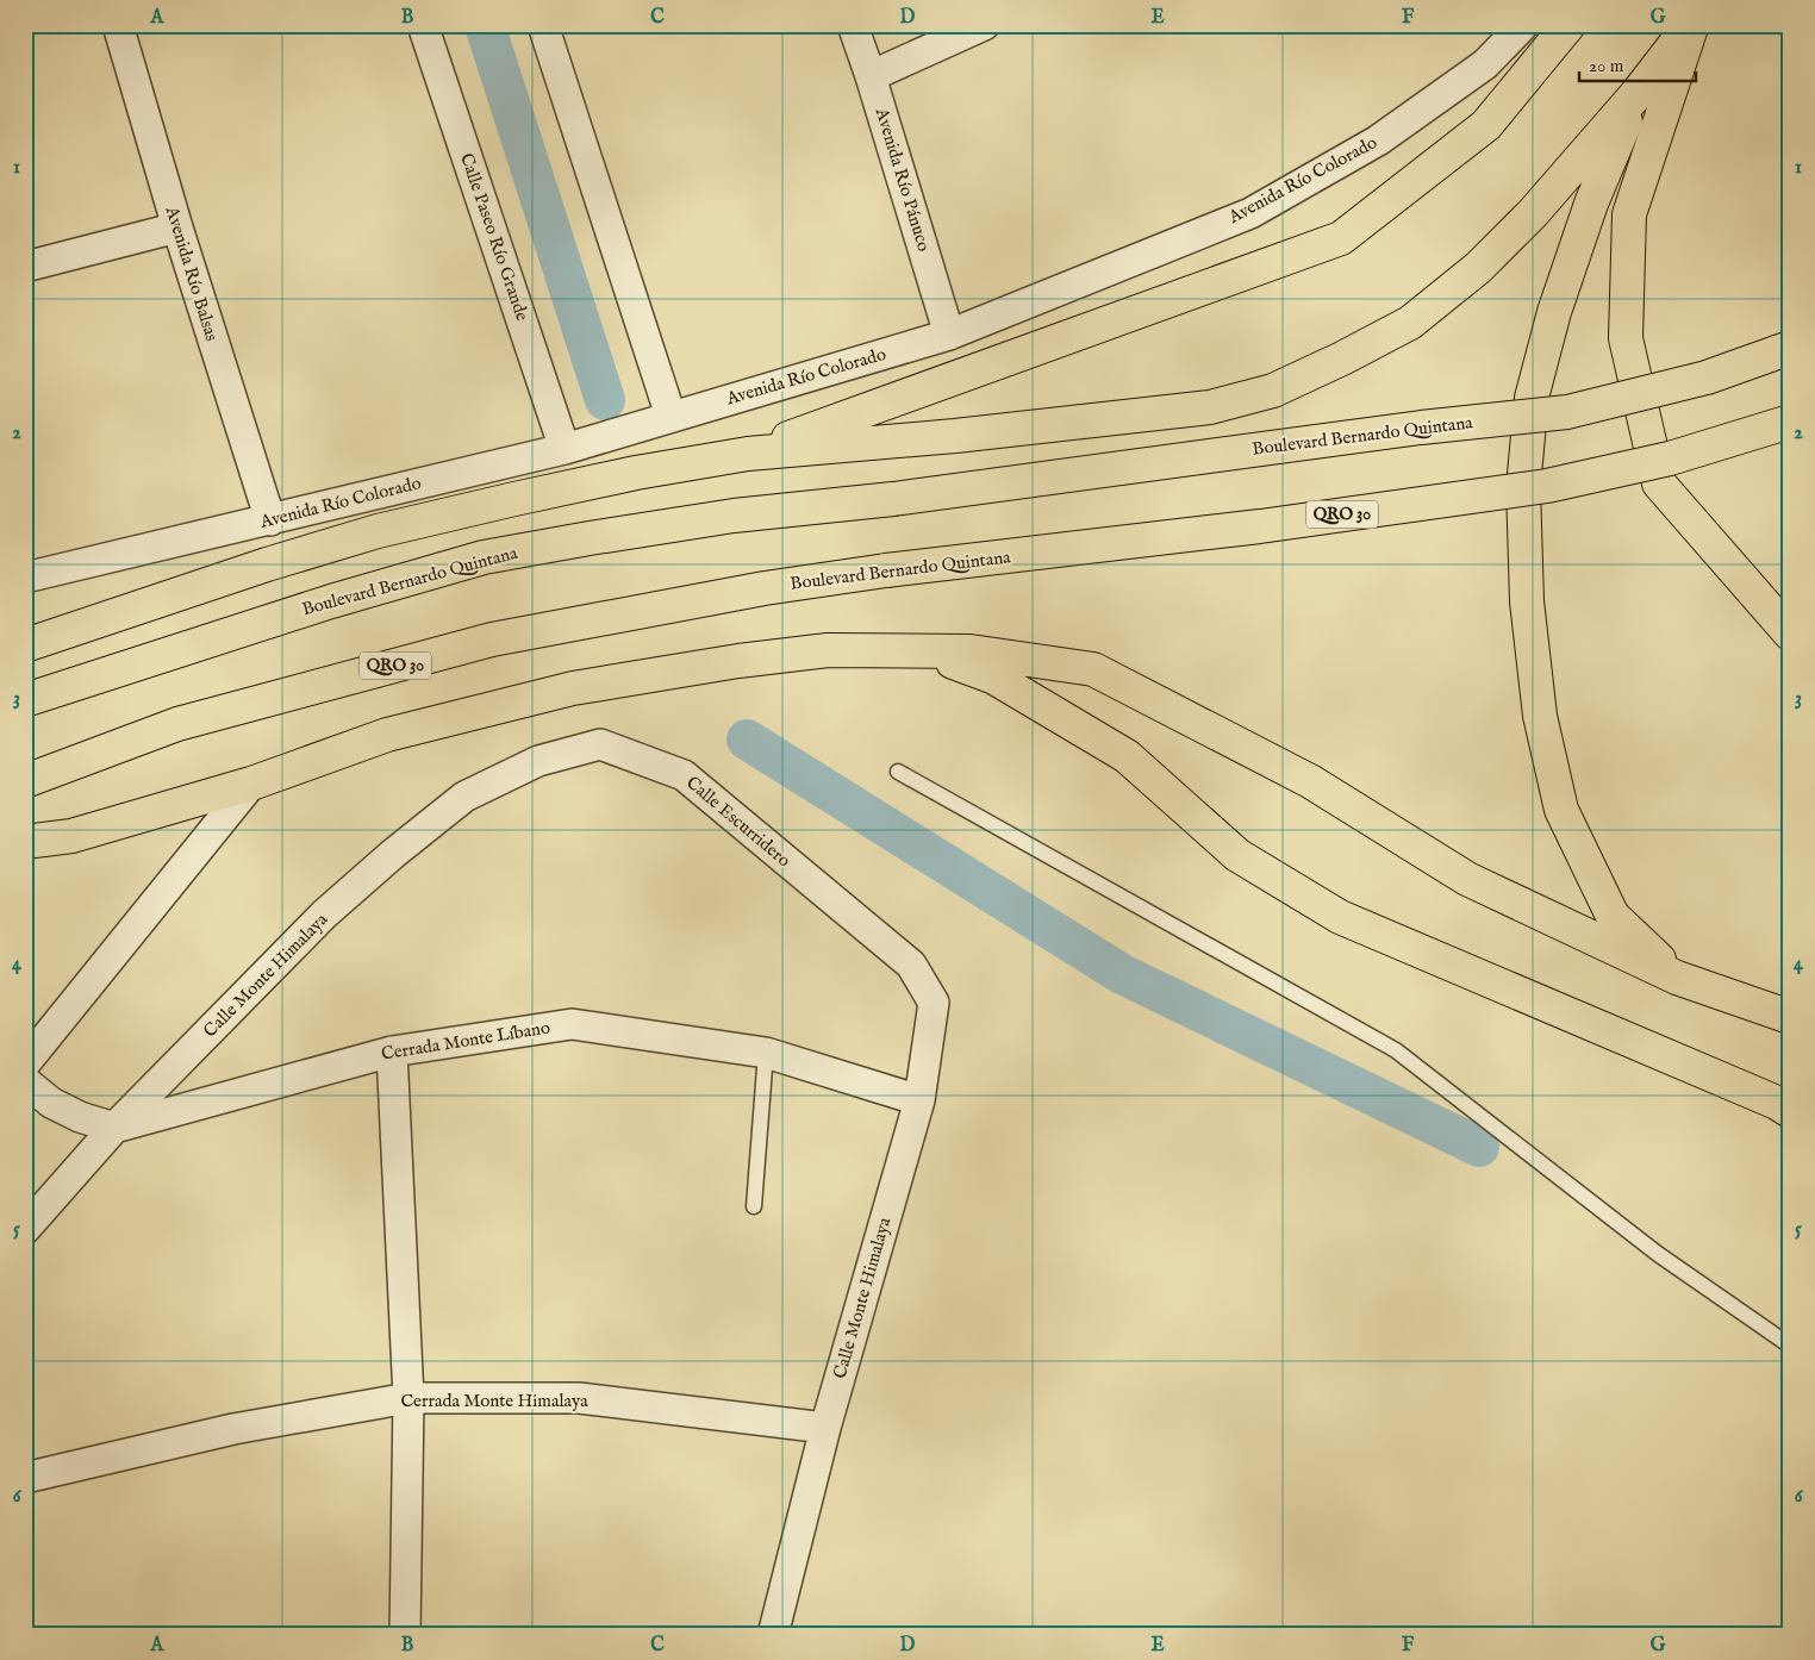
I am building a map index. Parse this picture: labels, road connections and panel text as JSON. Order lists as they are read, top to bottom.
{
  "streets": {
    "main road": ["Boulevard Bernardo Quintana", "QRO 30"],
    "street": [
      "Avenida Río Pánuco",
      "Avenida Río Colorado",
      "Calle Paseo Río Grande",
      "Avenida Río Balsas",
      "Calle Escurridero",
      "Calle Monte Himalaya",
      "Cerrada Monte Líbano",
      "Cerrada Monte Himalaya"
    ]
  },
  "crossings": [
    ["Avenida Río Pánuco", "Avenida Río Colorado"],
    ["Avenida Río Colorado", "Calle Paseo Río Grande"],
    ["Avenida Río Colorado", "Avenida Río Balsas"],
    ["Calle Escurridero", "Calle Monte Himalaya"],
    ["Calle Monte Himalaya", "Cerrada Monte Líbano"],
    ["Calle Monte Himalaya", "Cerrada Monte Himalaya"]
  ],
  "scale_bar": "20 m",
  "grid": {
    "columns": [
      "A",
      "B",
      "C",
      "D",
      "E",
      "F",
      "G"
    ],
    "rows": [
      "1",
      "2",
      "3",
      "4",
      "5",
      "6"
    ]
  }
}
